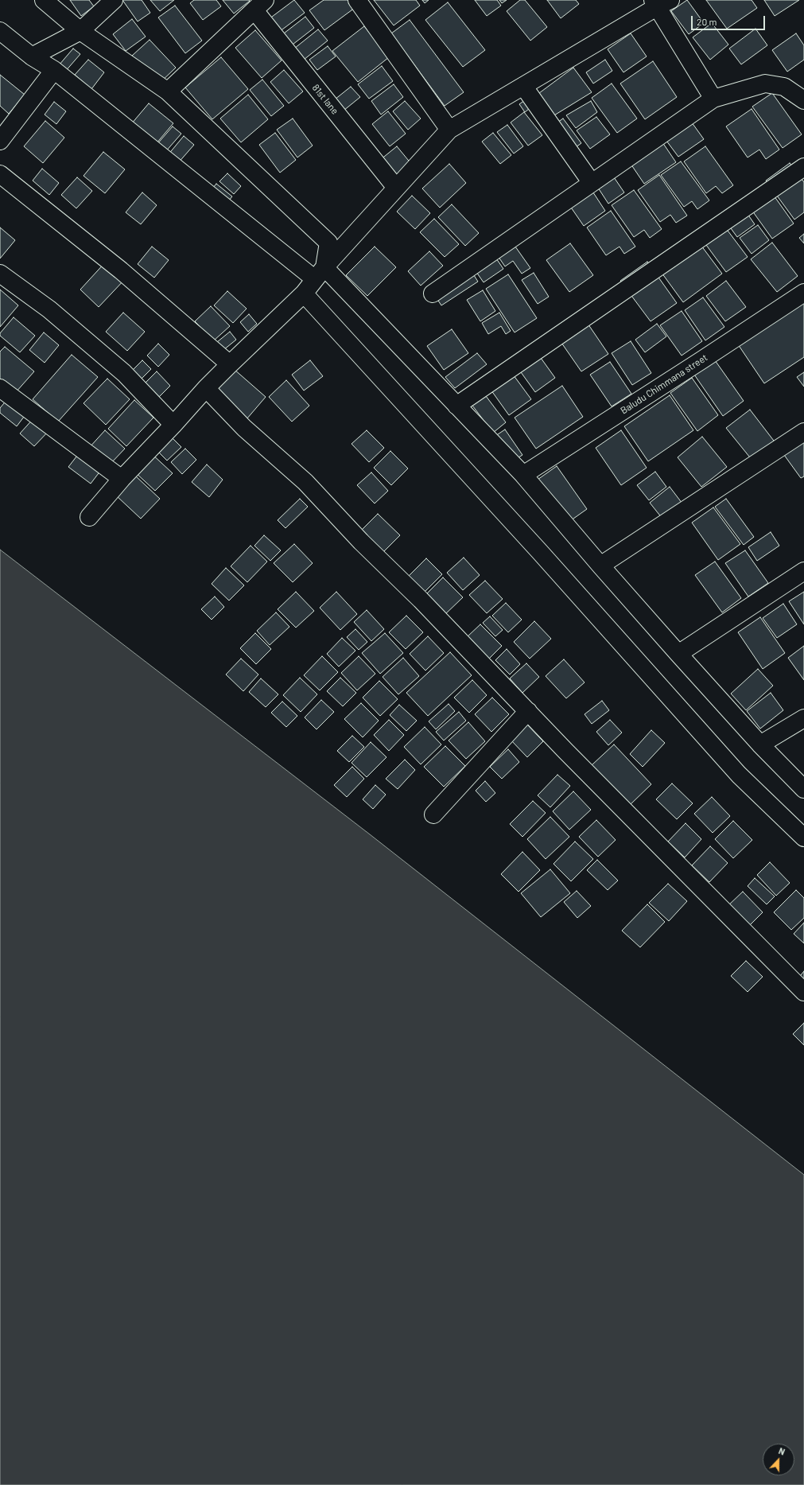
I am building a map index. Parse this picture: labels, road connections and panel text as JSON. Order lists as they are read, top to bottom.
{
  "streets": {
    "street": ["81st lane", "Baludu Chimmana street"]
  },
  "scale_bar": "20 m",
  "north": "top"
}
